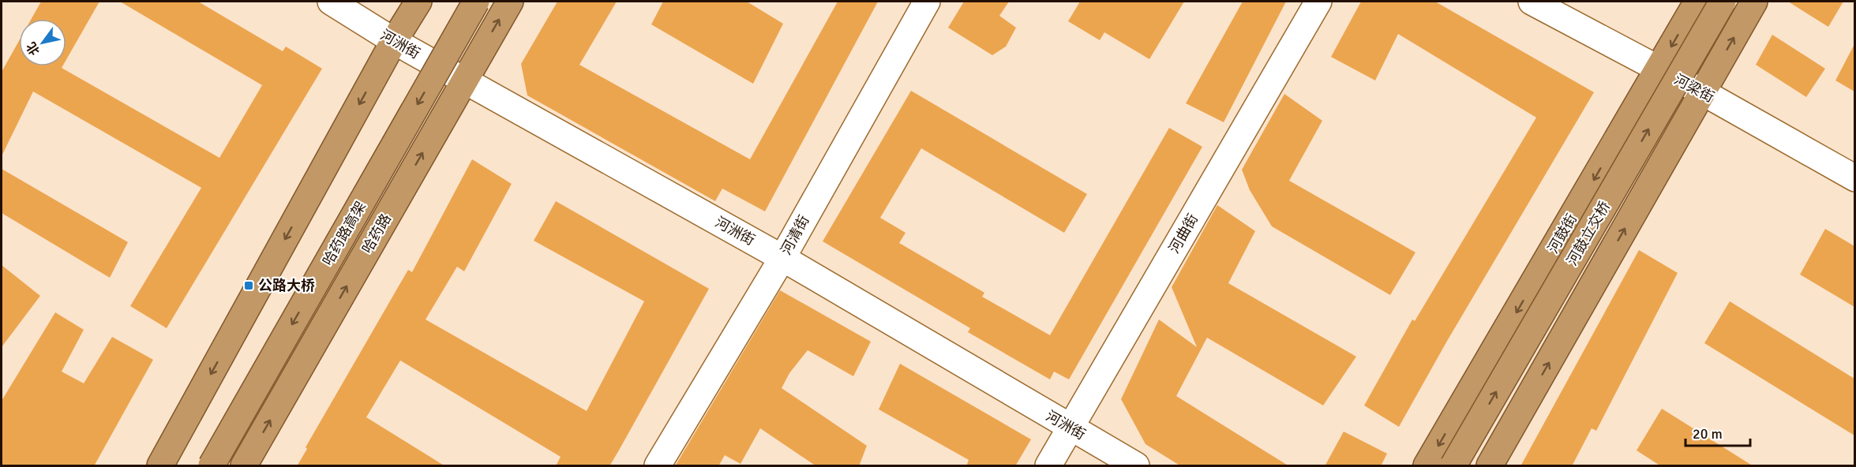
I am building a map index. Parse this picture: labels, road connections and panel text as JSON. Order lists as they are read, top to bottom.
{
  "streets": {
    "highway": [
      "哈药路高架",
      "哈药路",
      "河鼓街",
      "河鼓立交桥"
    ],
    "street": [
      "河洲街",
      "河梁街",
      "河曲街",
      "河清街"
    ]
  },
  "crossings": [
    ["河洲街", "哈药路"],
    ["河洲街", "河曲街"],
    ["河洲街", "河清街"],
    ["河梁街", "河鼓街"]
  ],
  "places": {
    "transit": ["公路大桥"]
  },
  "scale_bar": "20 m",
  "north": "bottom left"
}
